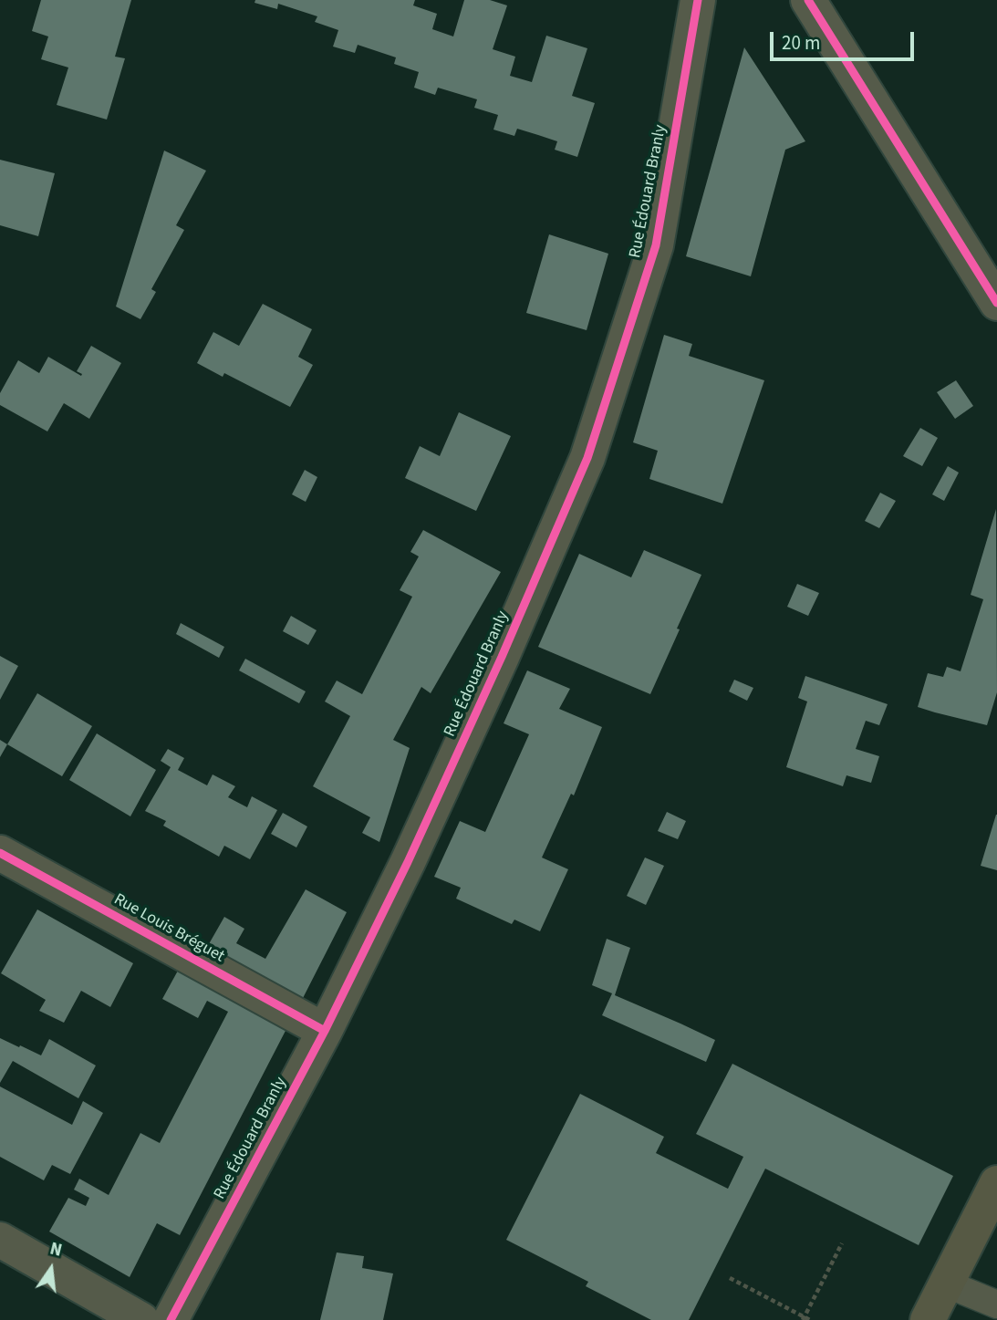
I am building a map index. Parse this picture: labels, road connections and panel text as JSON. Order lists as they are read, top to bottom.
{
  "streets": {
    "street": ["Rue Édouard Branly", "Rue Louis Bréguet"]
  },
  "crossings": [
    ["Rue Édouard Branly", "Rue Louis Bréguet"]
  ],
  "scale_bar": "20 m",
  "north": "top"
}
